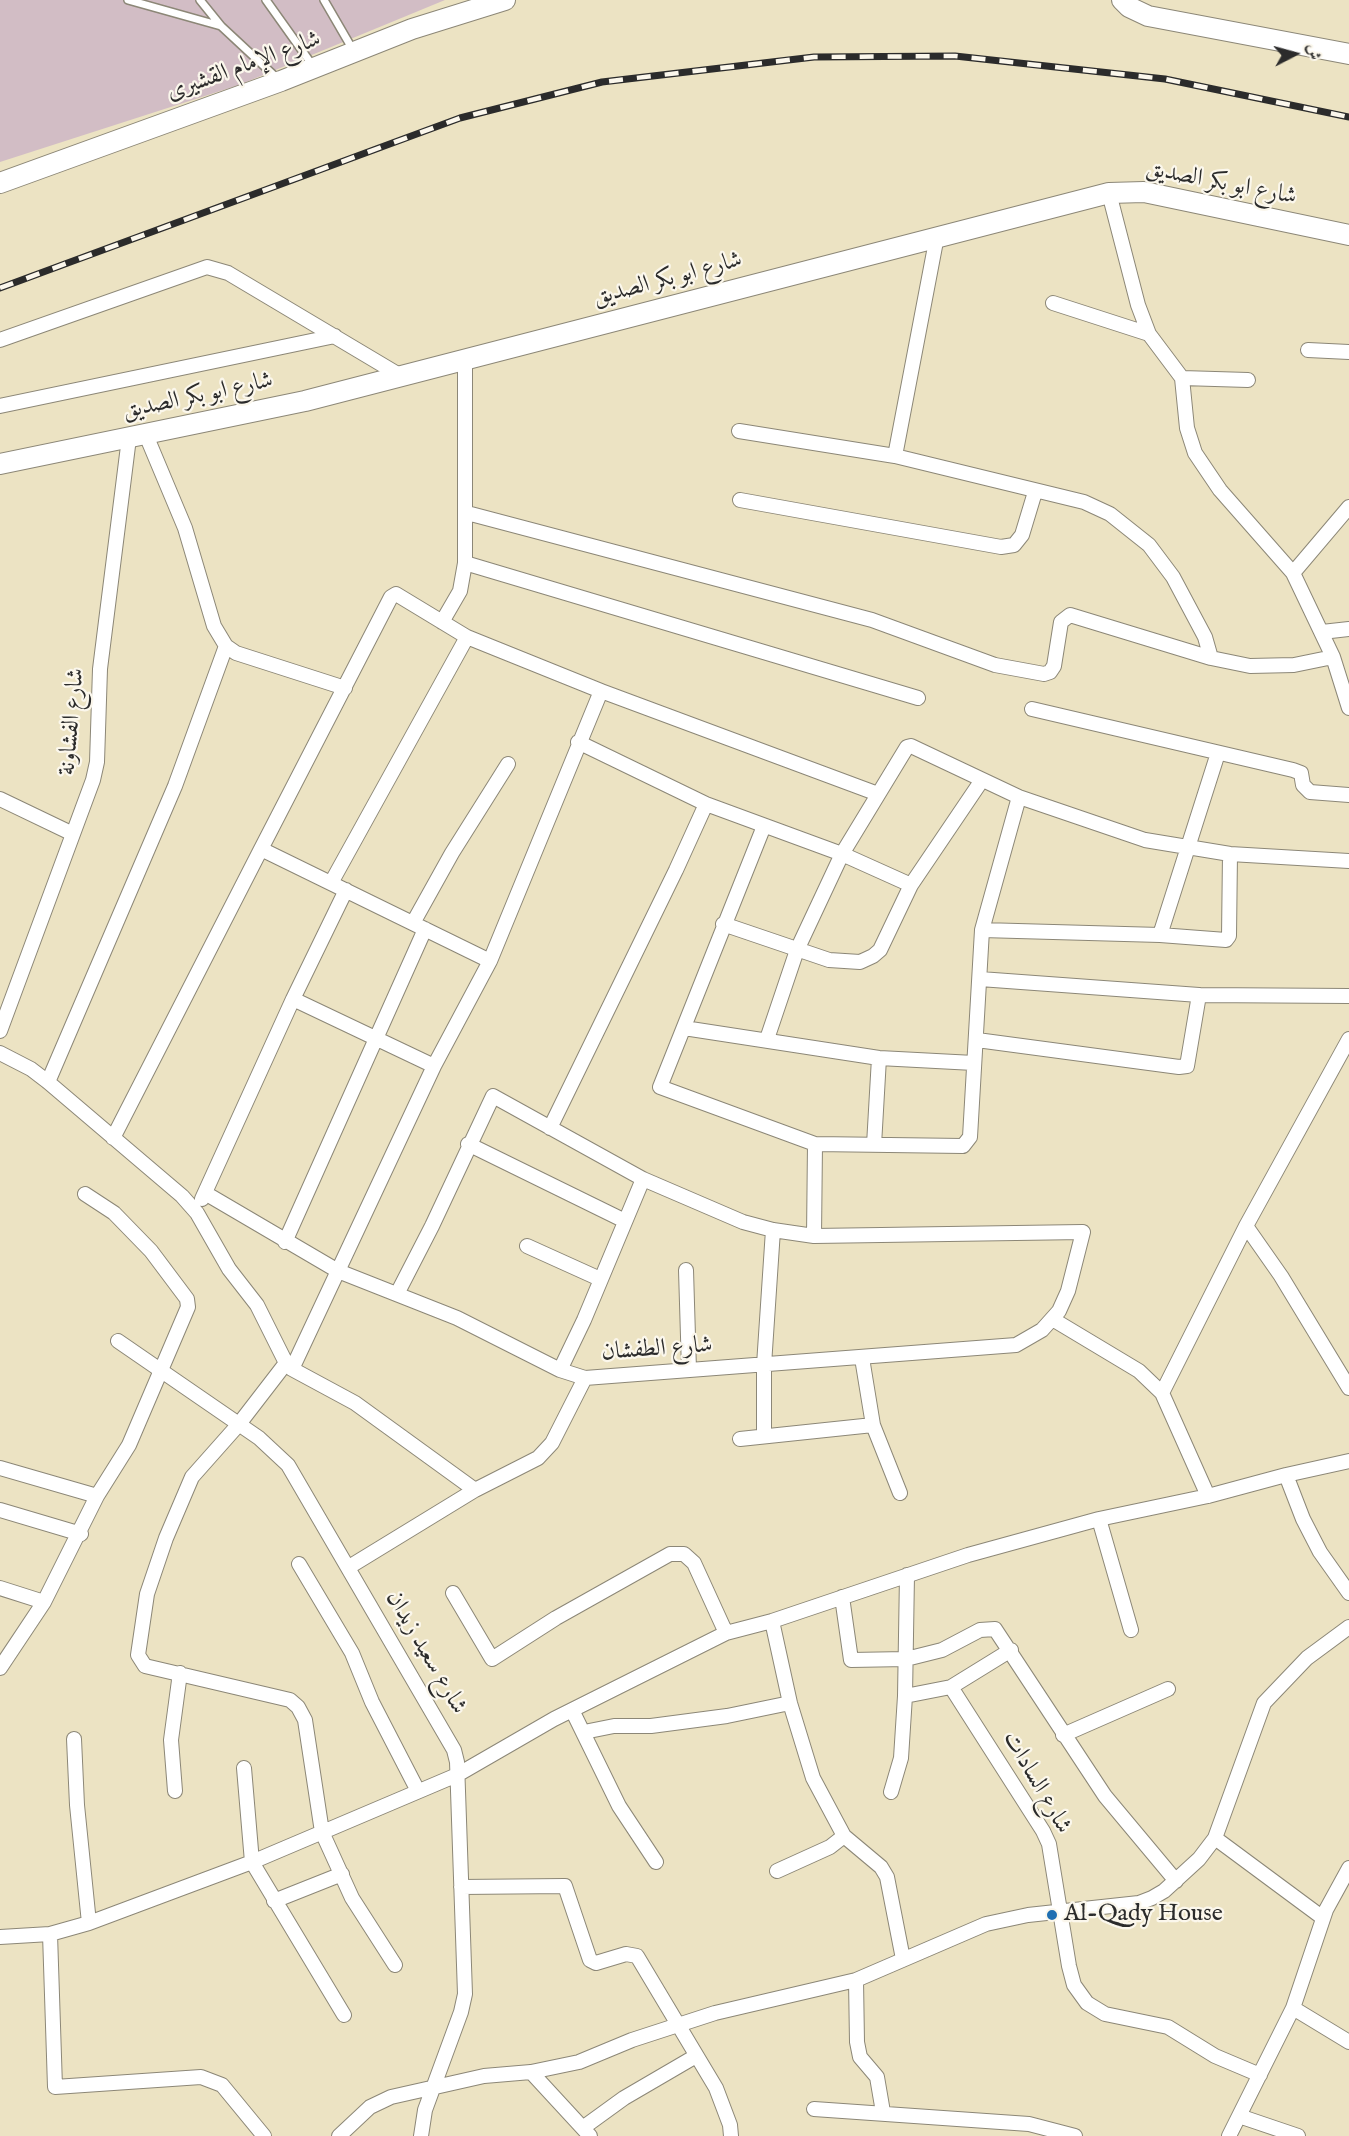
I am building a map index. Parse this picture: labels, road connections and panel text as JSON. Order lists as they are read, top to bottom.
{
  "streets": {
    "street": [
      "شارع الإمام القشيرى",
      "شارع ابو بكر الصديق",
      "شارع الفشاونة",
      "شارع الطفشان",
      "شارع سعيد زيدان",
      "شارع السادات"
    ]
  },
  "crossings": [
    ["شارع ابو بكر الصديق", "شارع الفشاونة"]
  ],
  "places": ["Al-Qady House"],
  "north": "right"
}
